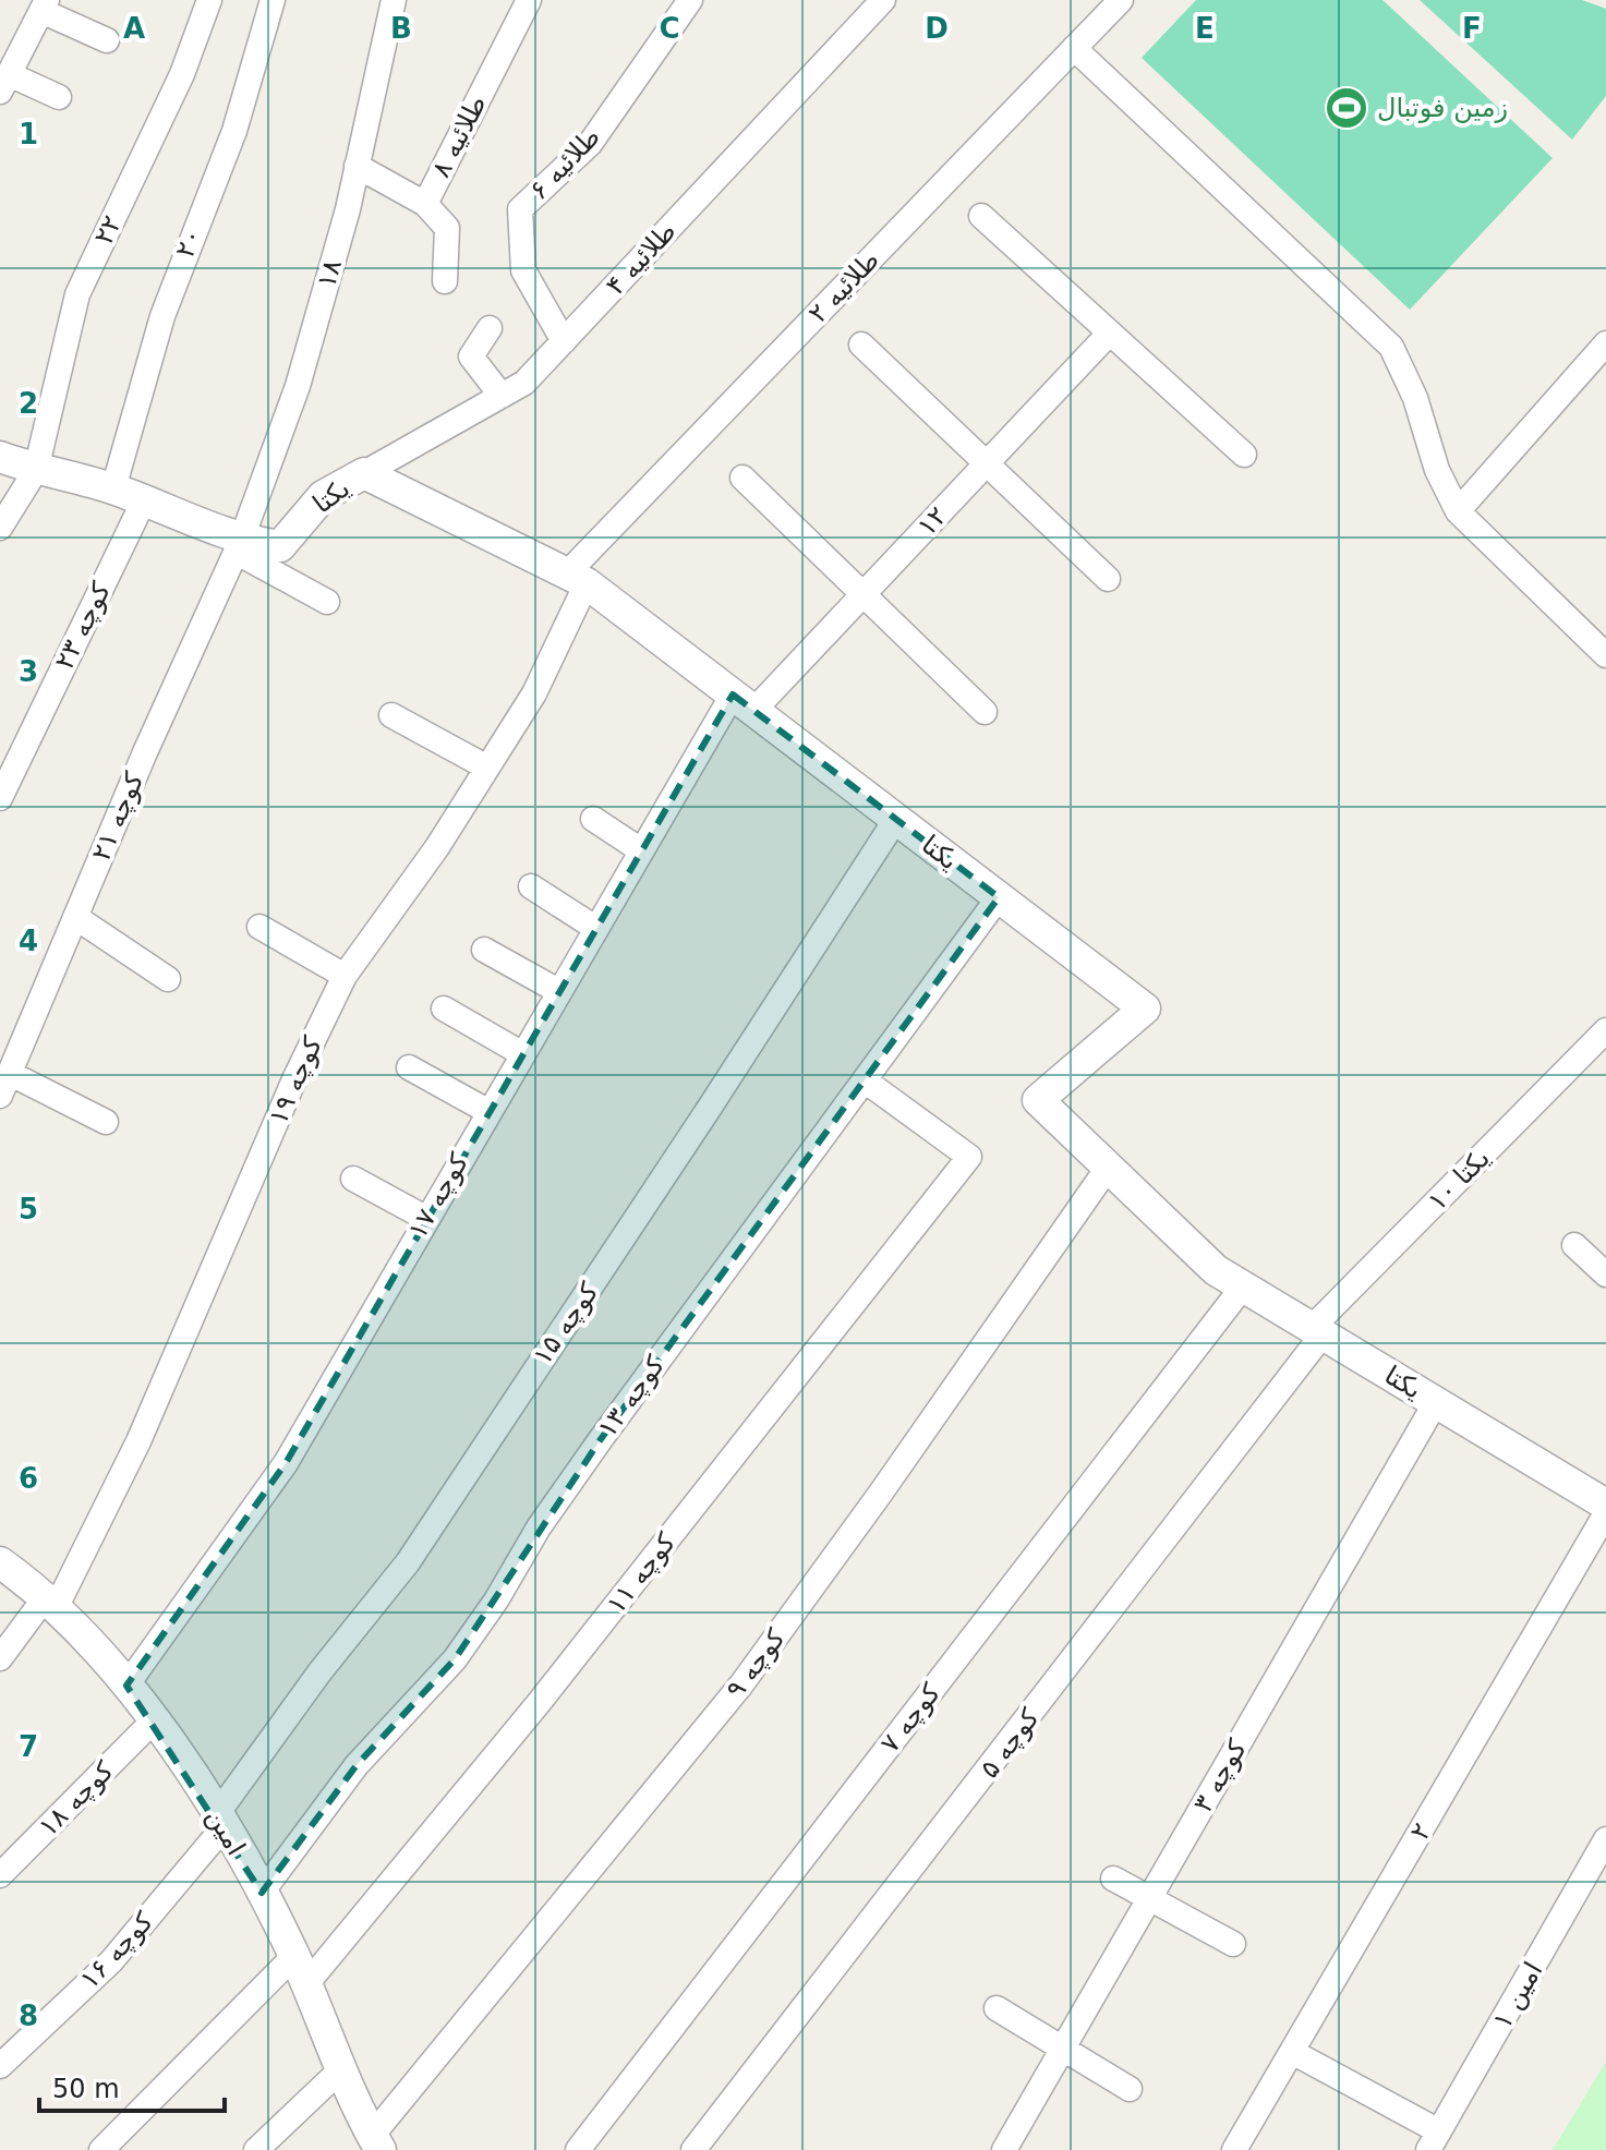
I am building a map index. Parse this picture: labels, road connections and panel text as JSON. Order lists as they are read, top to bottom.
{
  "streets": {
    "street": [
      "طلائیه ۸",
      "طلائیه ۶",
      "۲۲",
      "۲۰",
      "طلائیه ۴",
      "۱۸",
      "طلائیه ۲",
      "یکتا",
      "۱۲",
      "کوچه ۲۳",
      "کوچه ۲۱",
      "کوچه ۱۹",
      "۱۰ یکتا",
      "کوچه ۱۷",
      "کوچه ۱۵",
      "کوچه ۱۳",
      "کوچه ۱۱",
      "کوچه ۹",
      "کوچه ۷",
      "کوچه ۵",
      "کوچه ۳",
      "کوچه ۱۸",
      "امین",
      "۲",
      "کوچه ۱۶",
      "امین ۱"
    ]
  },
  "crossings": [
    ["طلائیه ۸", "۱۸"],
    ["طلائیه ۶", "طلائیه ۴"],
    ["۲۲", "یکتا"],
    ["۲۰", "یکتا"],
    ["طلائیه ۴", "یکتا"],
    ["۱۸", "یکتا"],
    ["۱۸", "کوچه ۲۱"],
    ["طلائیه ۲", "یکتا"],
    ["طلائیه ۲", "کوچه ۱۹"],
    ["یکتا", "۱۲"],
    ["یکتا", "کوچه ۲۳"],
    ["یکتا", "کوچه ۲۱"],
    ["یکتا", "کوچه ۱۹"],
    ["یکتا", "۱۰ یکتا"],
    ["یکتا", "کوچه ۱۷"],
    ["یکتا", "کوچه ۱۵"],
    ["یکتا", "کوچه ۱۳"],
    ["یکتا", "کوچه ۹"],
    ["یکتا", "کوچه ۷"],
    ["یکتا", "کوچه ۵"],
    ["یکتا", "کوچه ۳"],
    ["۱۲", "کوچه ۱۷"],
    ["کوچه ۱۹", "امین"],
    ["۱۰ یکتا", "کوچه ۵"],
    ["کوچه ۱۷", "امین"],
    ["کوچه ۱۵", "امین"],
    ["کوچه ۱۵", "کوچه ۱۶"],
    ["کوچه ۱۳", "کوچه ۱۱"],
    ["کوچه ۱۳", "امین"],
    ["کوچه ۱۱", "امین"],
    ["کوچه ۹", "امین"],
    ["کوچه ۱۸", "امین"],
    ["امین", "کوچه ۱۶"]
  ],
  "places": {
    "sports": ["زمین فوتبال"]
  },
  "scale_bar": "50 m",
  "grid": {
    "columns": [
      "A",
      "B",
      "C",
      "D",
      "E",
      "F"
    ],
    "rows": [
      "1",
      "2",
      "3",
      "4",
      "5",
      "6",
      "7",
      "8"
    ]
  }
}
